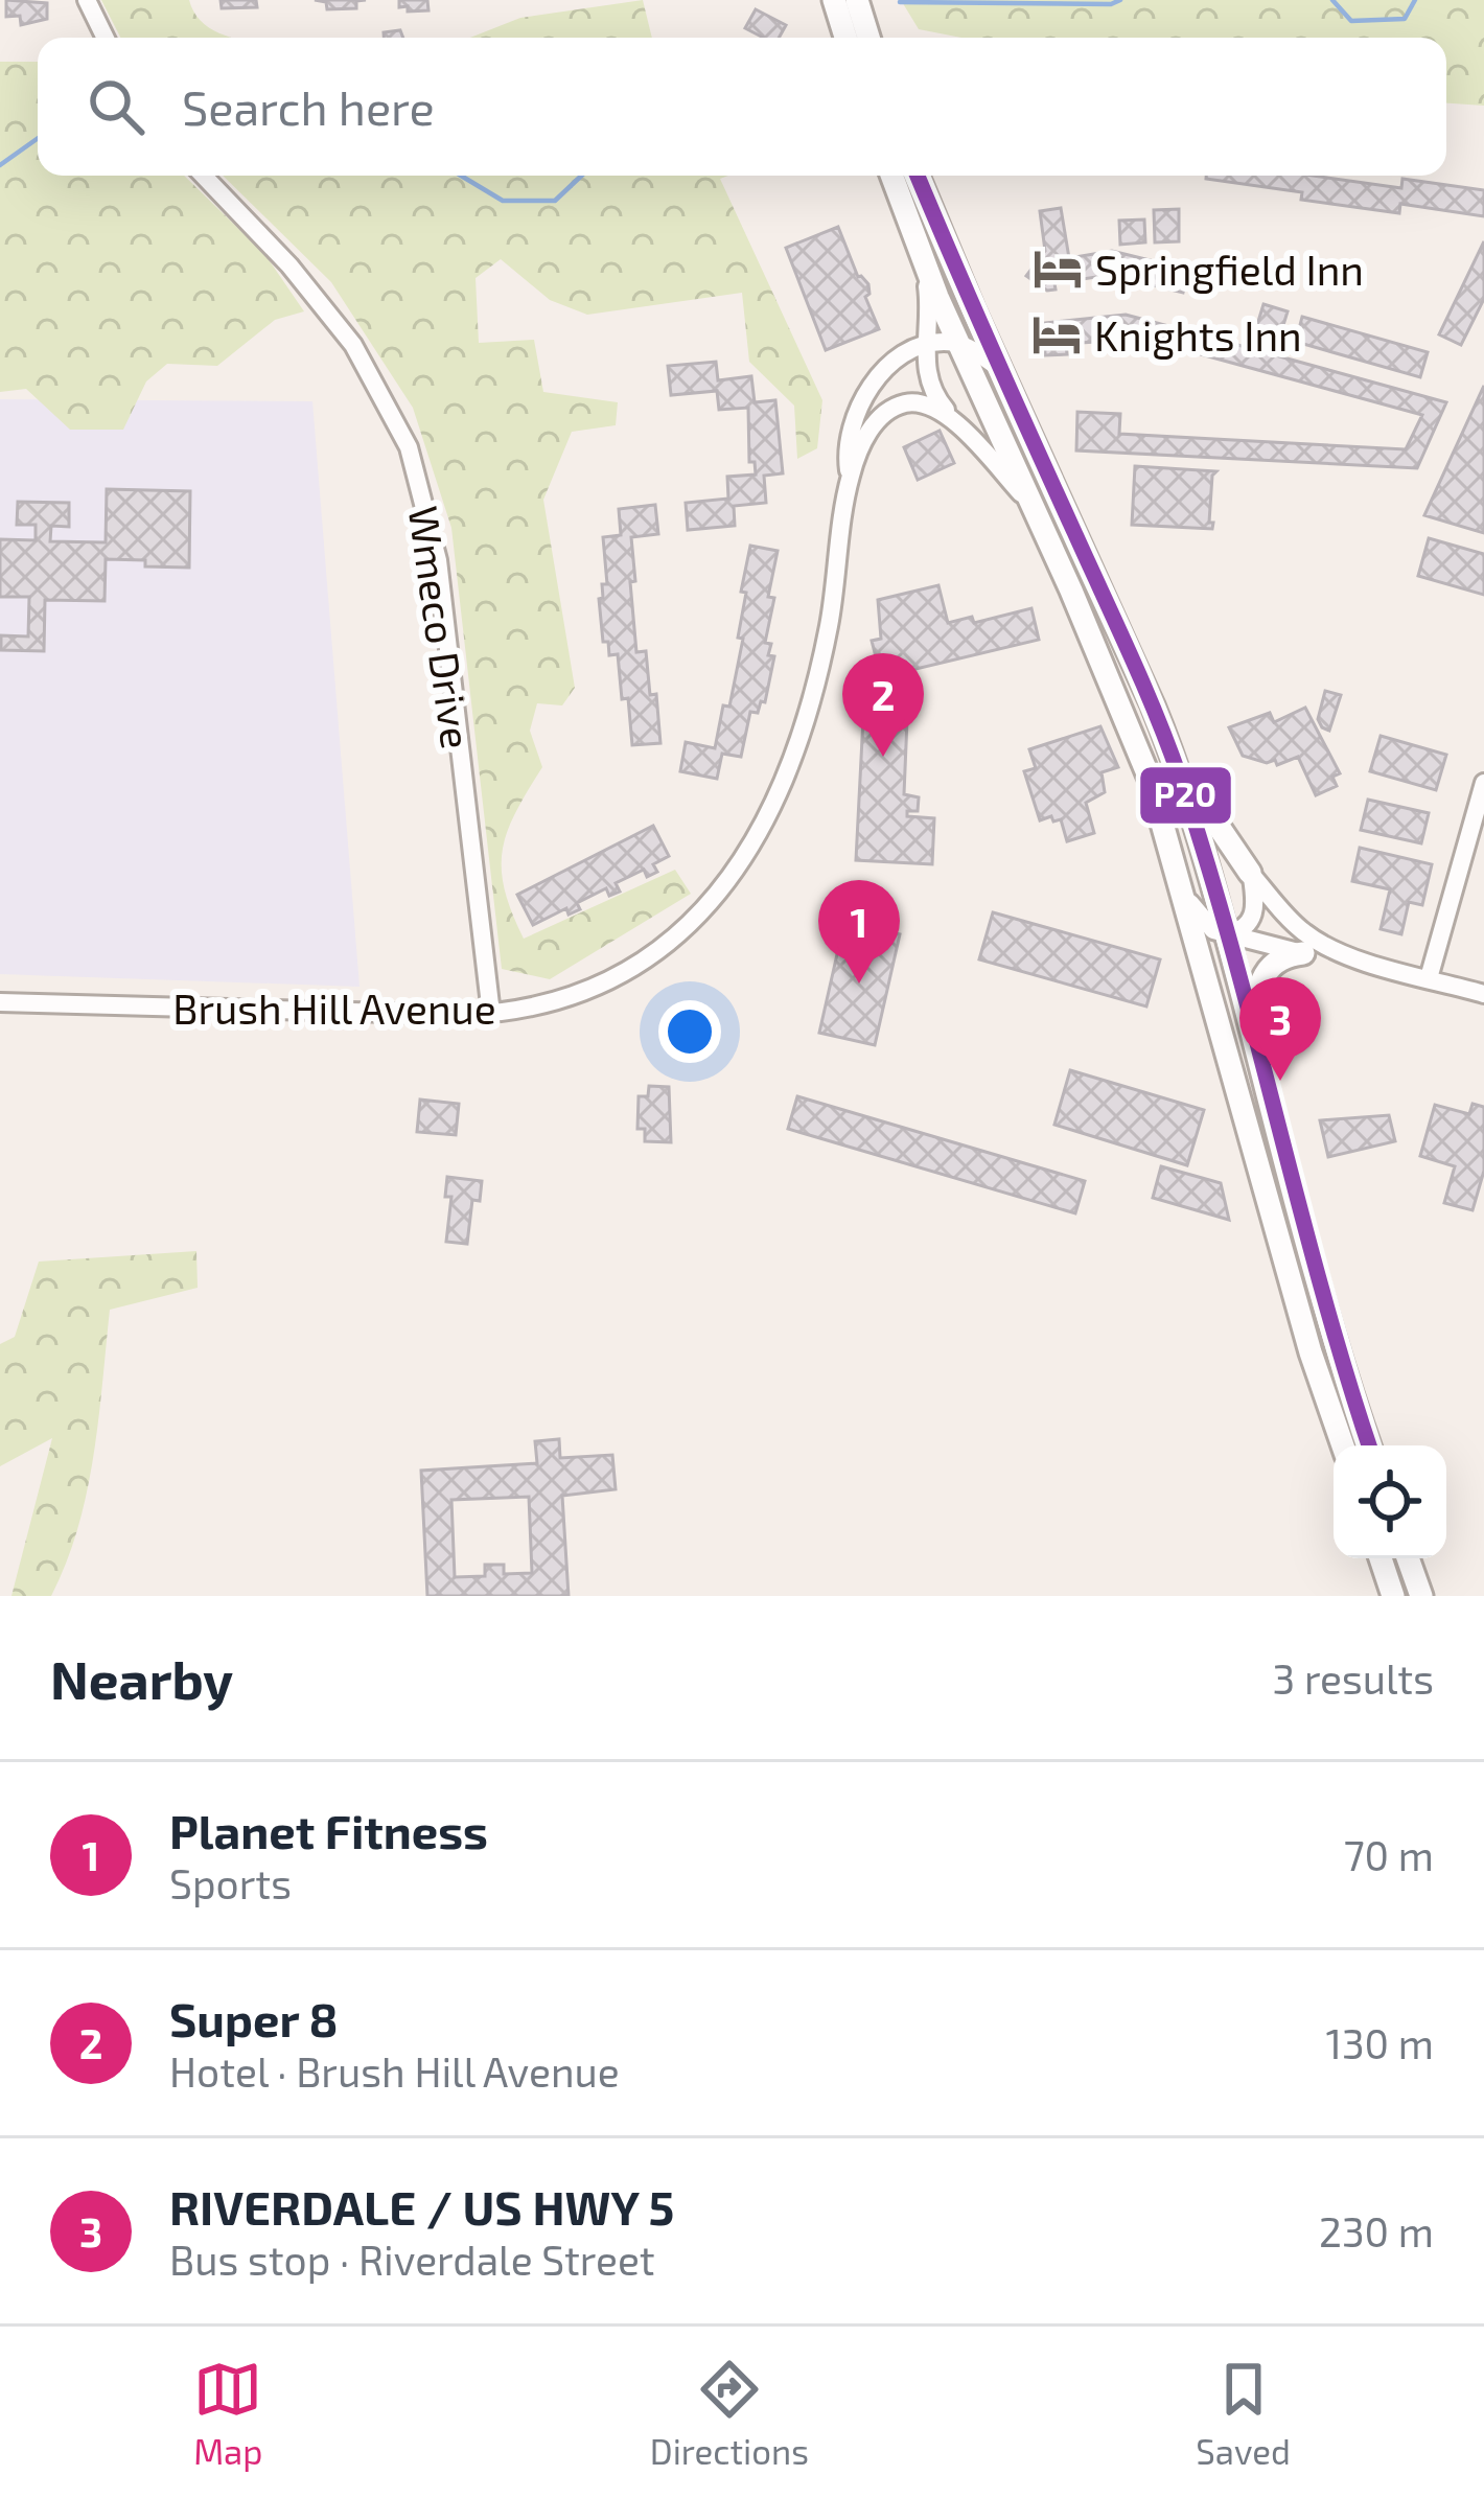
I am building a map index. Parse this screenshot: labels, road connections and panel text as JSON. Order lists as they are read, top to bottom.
{
  "streets": {
    "street": ["Wmeco Drive", "Brush Hill Avenue"]
  },
  "crossings": [
    ["Wmeco Drive", "Brush Hill Avenue"]
  ],
  "places": {
    "hotel": ["Springfield Inn", "Knights Inn"]
  },
  "lines": ["transit line P20"],
  "page": {
    "search": "Search here",
    "pins": ["2", "1", "3"],
    "heading": ["Nearby", "3 results"],
    "list": [
      {
        "mark": "1",
        "name": "Planet Fitness",
        "note": "Sports",
        "value": "70 m"
      },
      {
        "mark": "2",
        "name": "Super 8",
        "note": "Hotel · Brush Hill Avenue",
        "value": "130 m"
      },
      {
        "mark": "3",
        "name": "RIVERDALE / US HWY 5",
        "note": "Bus stop · Riverdale Street",
        "value": "230 m"
      }
    ],
    "nav": ["Map", "Directions", "Saved"]
  }
}
